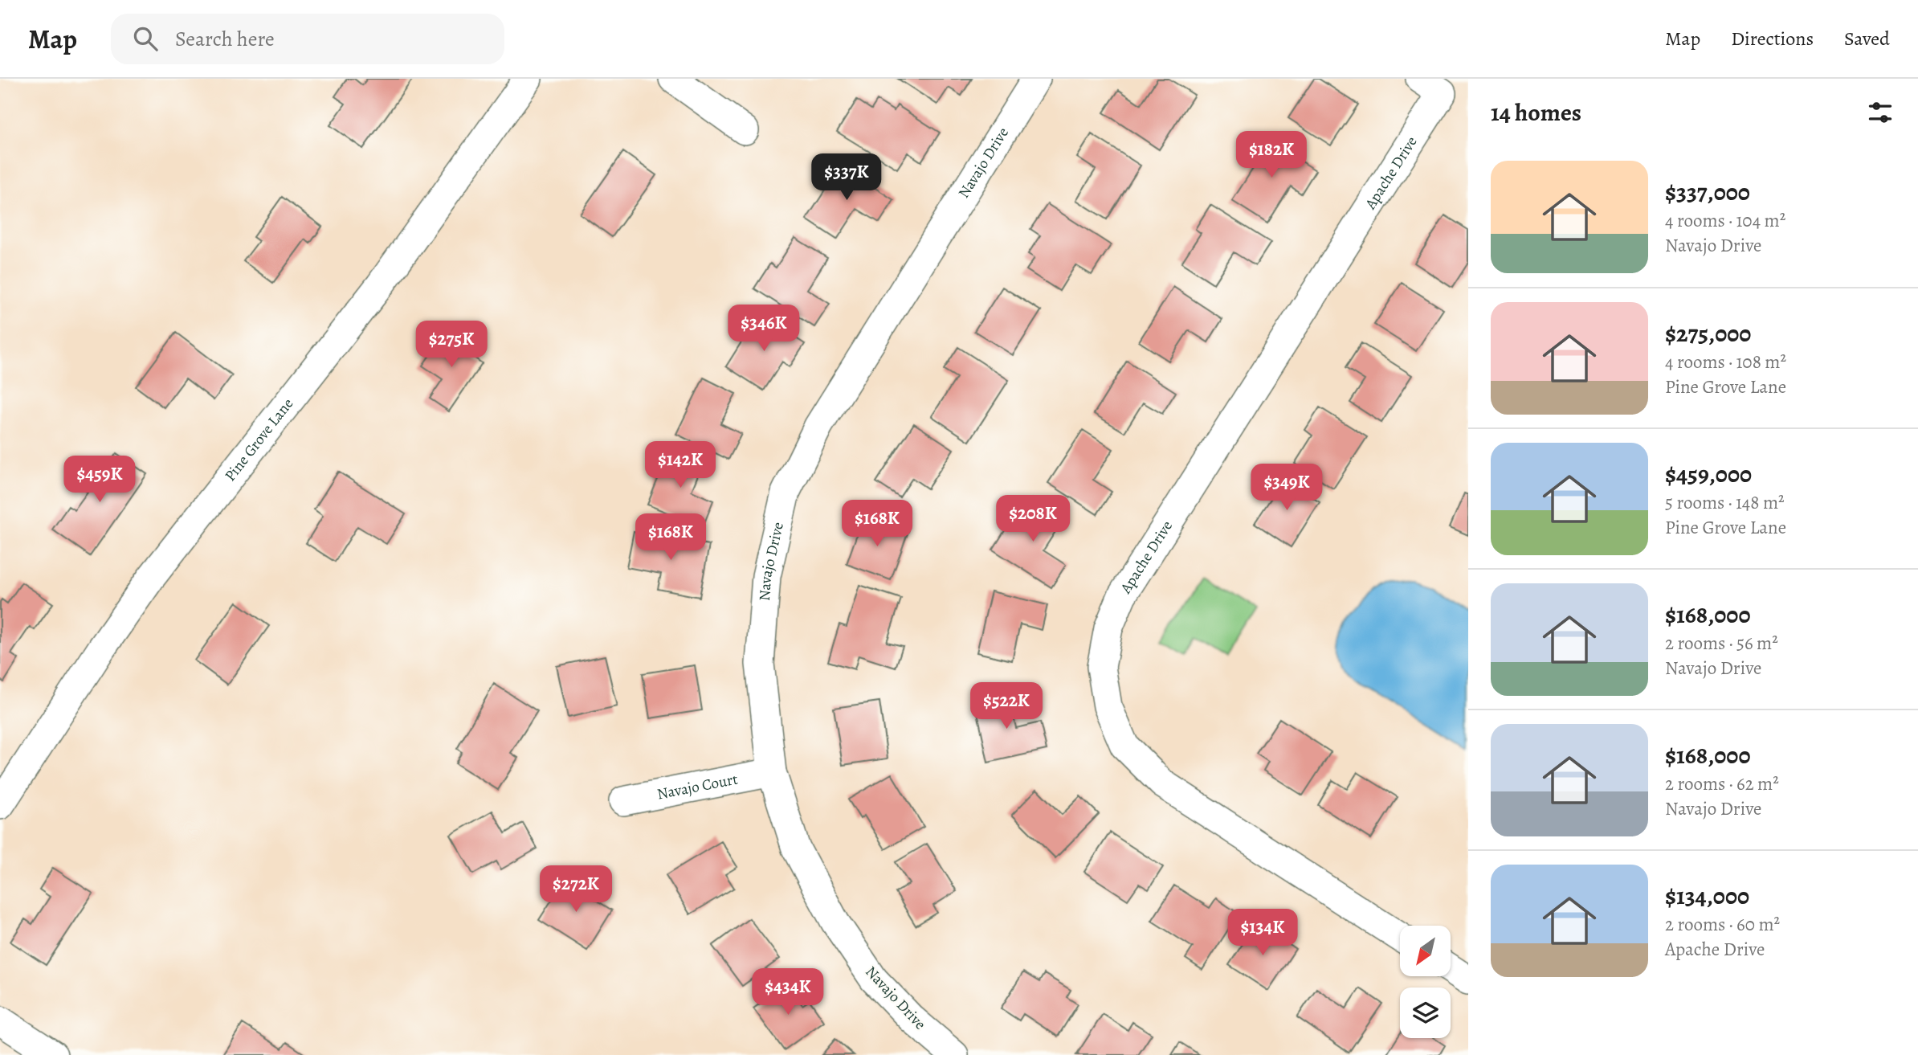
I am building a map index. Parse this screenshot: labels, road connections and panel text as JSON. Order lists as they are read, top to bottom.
{
  "streets": {
    "street": [
      "Navajo Drive",
      "Apache Drive",
      "Pine Grove Lane",
      "Navajo Court"
    ]
  },
  "crossings": [
    ["Navajo Drive", "Navajo Court"]
  ],
  "north": "bottom left",
  "page": {
    "header": "Map",
    "search": "Search here",
    "nav": ["Map", "Directions", "Saved"],
    "heading": "14 homes",
    "price": [
      "$182K",
      "$337K",
      "$346K",
      "$275K",
      "$142K",
      "$459K",
      "$349K",
      "$208K",
      "$168K",
      "$168K",
      "$522K",
      "$272K",
      "$134K",
      "$434K"
    ],
    "list": [
      {
        "name": "$337,000",
        "note": "4 rooms · 104 m² · Navajo Drive"
      },
      {
        "name": "$275,000",
        "note": "4 rooms · 108 m² · Pine Grove Lane"
      },
      {
        "name": "$459,000",
        "note": "5 rooms · 148 m² · Pine Grove Lane"
      },
      {
        "name": "$168,000",
        "note": "2 rooms · 56 m² · Navajo Drive"
      },
      {
        "name": "$168,000",
        "note": "2 rooms · 62 m² · Navajo Drive"
      },
      {
        "name": "$134,000",
        "note": "2 rooms · 60 m² · Apache Drive"
      }
    ]
  }
}
